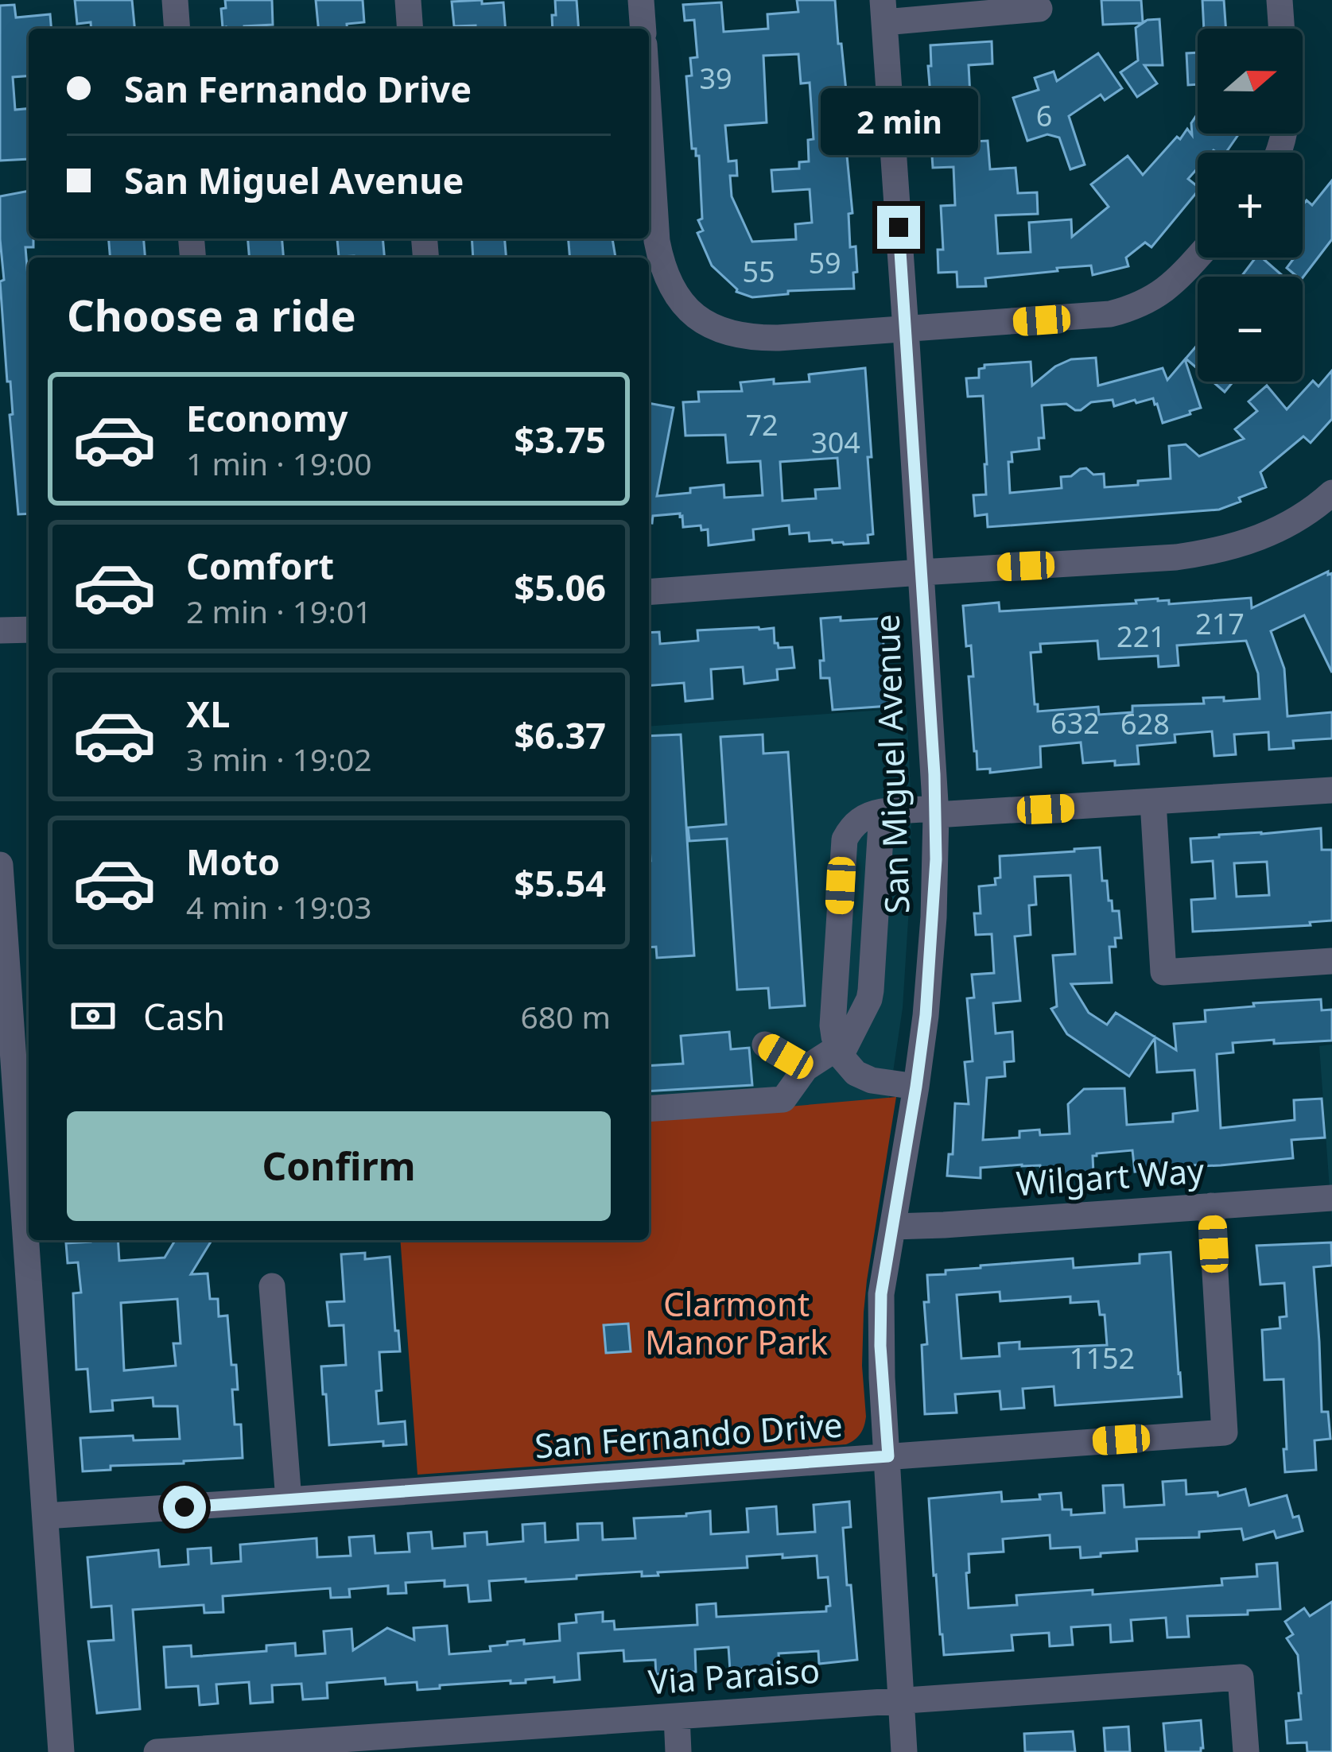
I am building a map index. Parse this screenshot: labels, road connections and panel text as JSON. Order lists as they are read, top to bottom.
{
  "streets": {
    "street": [
      "San Miguel Avenue",
      "Wilgart Way",
      "San Fernando Drive",
      "Via Paraiso"
    ]
  },
  "crossings": [
    ["San Miguel Avenue", "Wilgart Way"],
    ["San Miguel Avenue", "San Fernando Drive"],
    ["San Miguel Avenue", "Via Paraiso"],
    ["Wilgart Way", "San Fernando Drive"]
  ],
  "parks": ["Clarmont Manor Park"],
  "house_numbers": [
    "39",
    "6",
    "59",
    "55",
    "72",
    "304",
    "217",
    "221",
    "632",
    "628",
    "1152"
  ],
  "north": "right",
  "page": {
    "map_buttons": ["+", "−"],
    "banner": ["San Fernando Drive", "San Miguel Avenue"],
    "bubble": "2 min",
    "heading": "Choose a ride",
    "list": [
      {
        "name": "Economy",
        "note": "1 min · 19:00",
        "value": "$3.75"
      },
      {
        "name": "Comfort",
        "note": "2 min · 19:01",
        "value": "$5.06"
      },
      {
        "name": "XL",
        "note": "3 min · 19:02",
        "value": "$6.37"
      },
      {
        "name": "Moto",
        "note": "4 min · 19:03",
        "value": "$5.54"
      }
    ],
    "pay": ["Cash", "680 m"],
    "buttons": "Confirm"
  }
}
